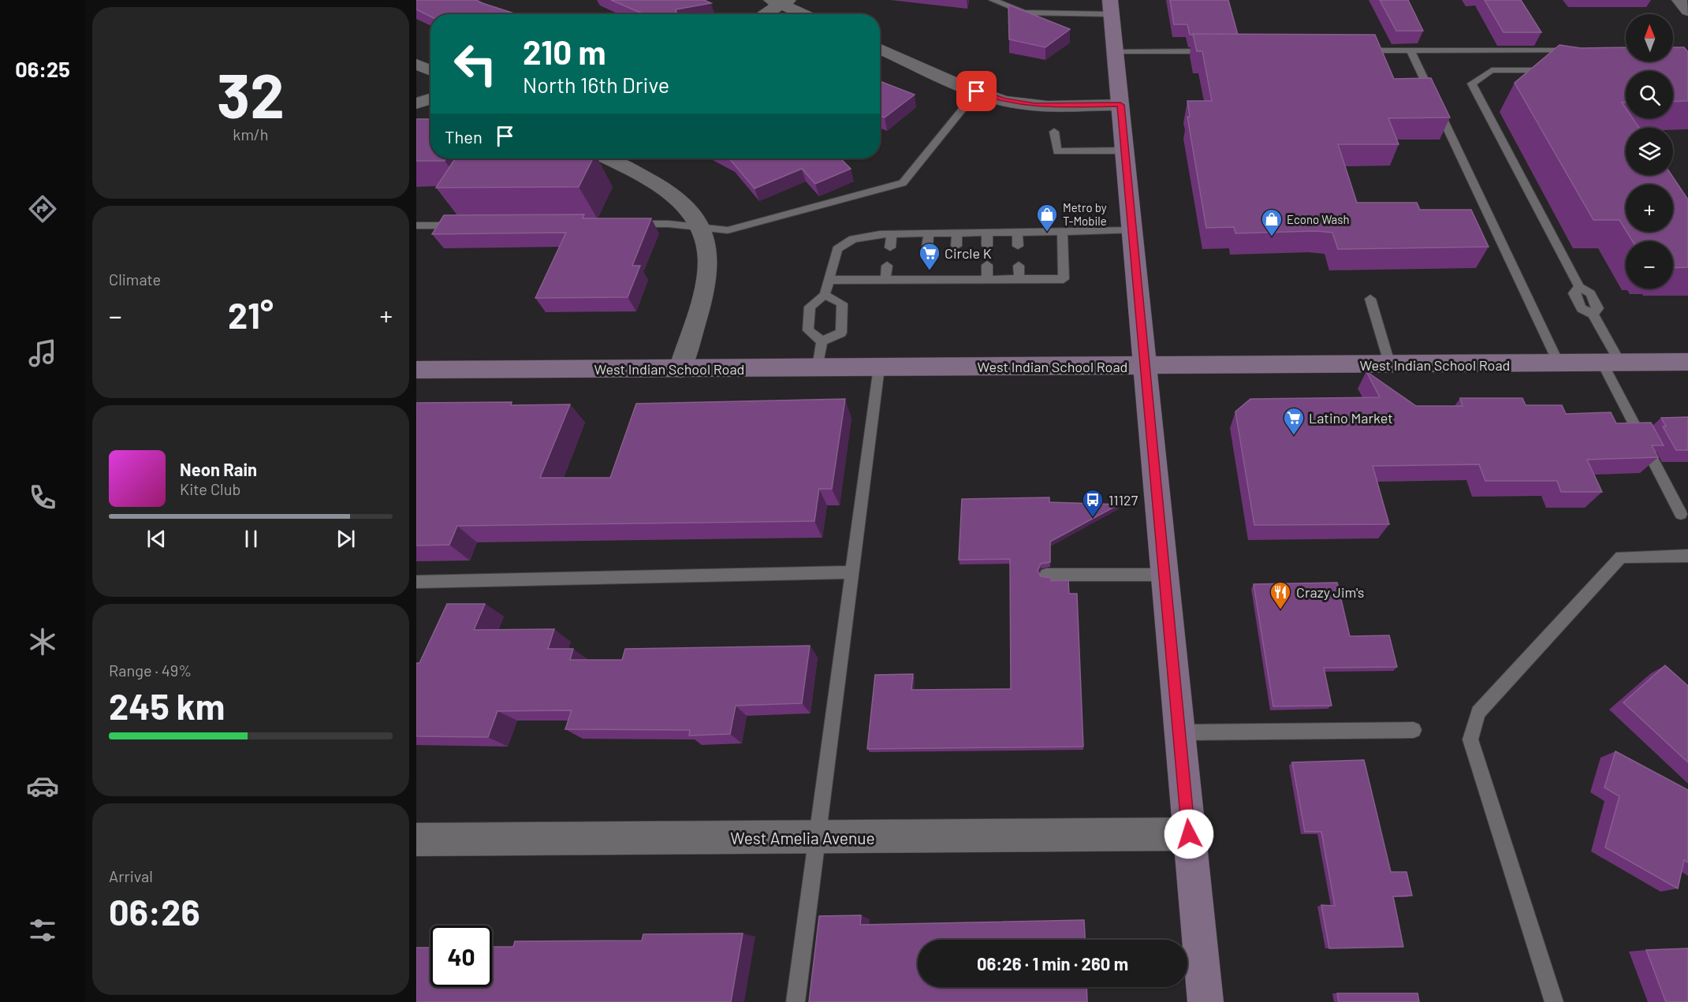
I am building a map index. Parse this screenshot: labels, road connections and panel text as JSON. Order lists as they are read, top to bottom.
{
  "streets": {
    "main road": ["West Indian School Road"],
    "street": ["West Amelia Avenue"]
  },
  "places": {
    "shop": ["Metro by T-Mobile", "Econo Wash"],
    "supermarket": ["Circle K", "Latino Market"],
    "bus stop": ["11127"],
    "restaurant": ["Crazy Jim's"]
  },
  "north": "top",
  "page": {
    "tabs": "06:25",
    "tile": [
      ["32", "km/h"],
      "Climate",
      ["Range · 49%", "245 km"],
      ["Arrival", "06:26"]
    ],
    "map_buttons": ["+", "−"],
    "turn": ["210 m", "North 16th Drive"],
    "then": "Then",
    "heat": ["−", "21°", "+"],
    "song": ["Neon Rain", "Kite Club"],
    "limit": "40",
    "trip": "06:26 · 1 min · 260 m"
  }
}
